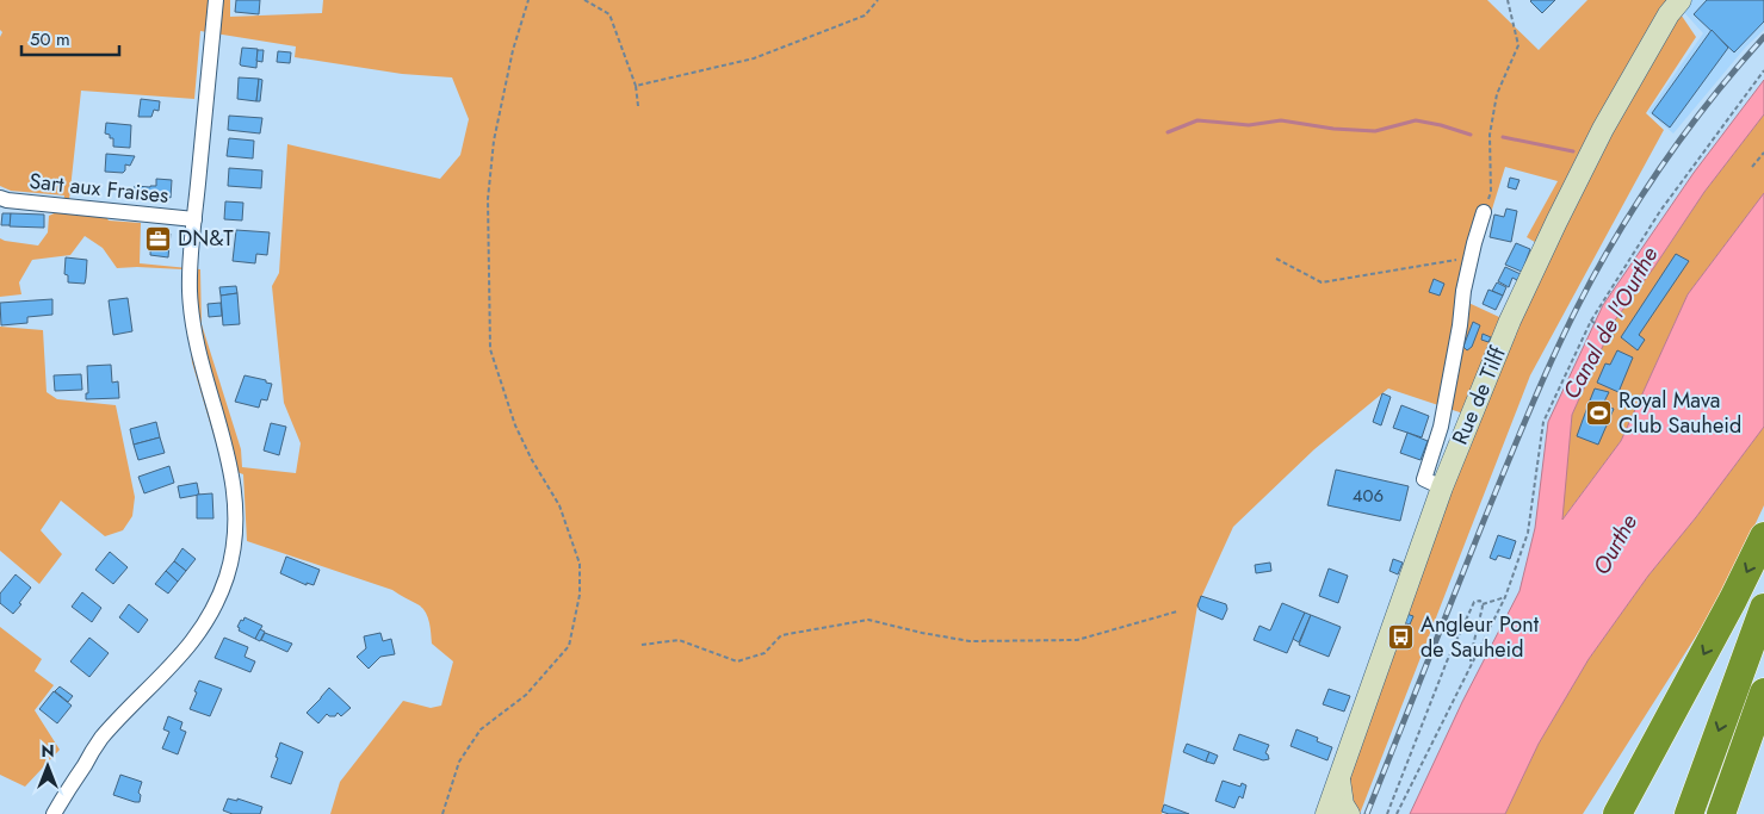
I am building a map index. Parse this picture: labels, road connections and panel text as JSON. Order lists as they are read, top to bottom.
{
  "streets": {
    "main road": ["Rue de Tilff"],
    "street": ["Sart aux Fraises"]
  },
  "water": ["Canal de l'Ourthe", "Ourthe"],
  "places": {
    "office": ["DN&T"],
    "sports": ["Royal Mava Club Sauheid"],
    "bus stop": ["Angleur Pont de Sauheid"]
  },
  "house_numbers": ["406"],
  "scale_bar": "50 m",
  "north": "top"
}
